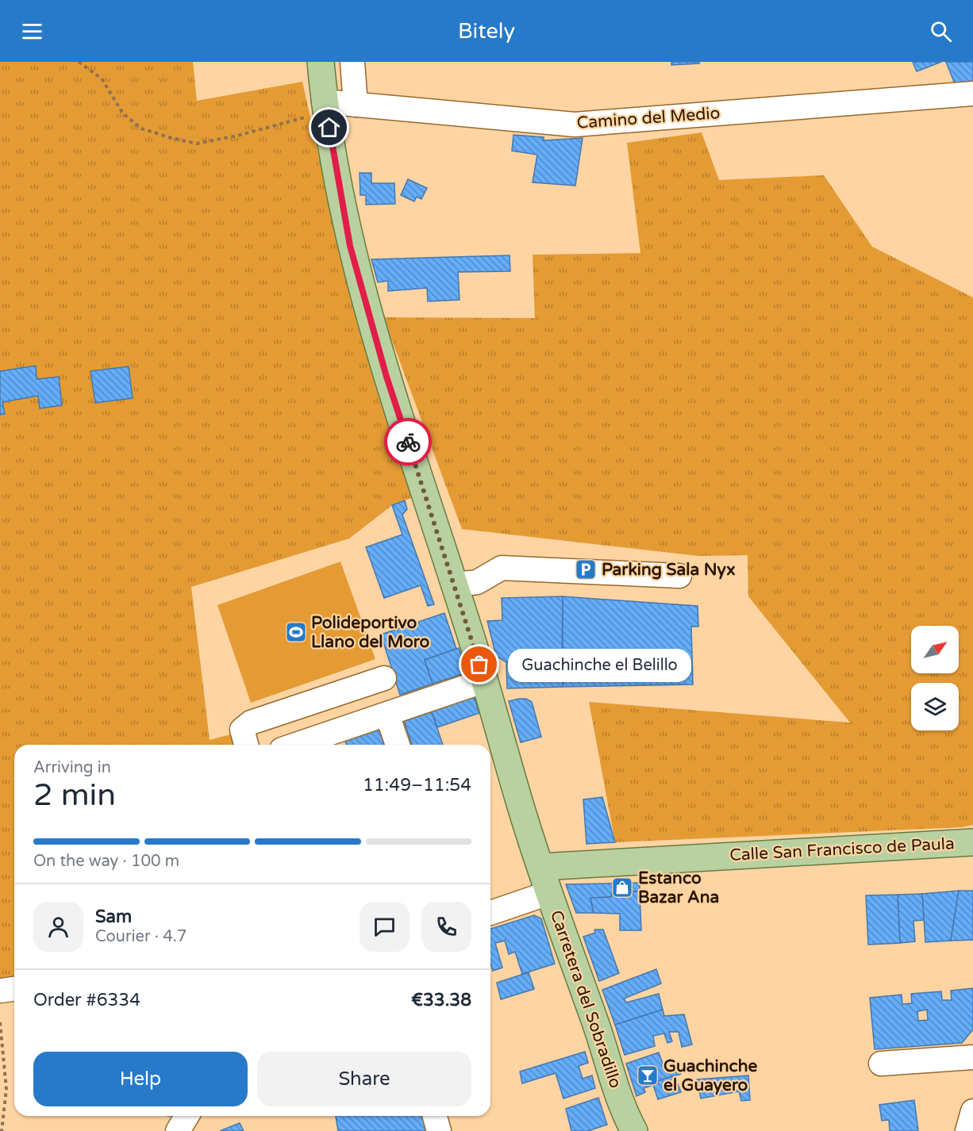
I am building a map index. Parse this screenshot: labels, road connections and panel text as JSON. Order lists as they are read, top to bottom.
{
  "streets": {
    "main road": ["Calle San Francisco de Paula", "Carretera del Sobradillo"],
    "street": ["Camino del Medio"]
  },
  "crossings": [
    ["Camino del Medio", "Carretera del Sobradillo"],
    ["Calle San Francisco de Paula", "Carretera del Sobradillo"]
  ],
  "places": {
    "parking": ["Parking Sala Nyx"],
    "sports": ["Polideportivo Llano del Moro"],
    "other": ["Guachinche el Belillo"],
    "shop": ["Estanco Bazar Ana"],
    "bar": ["Guachinche el Guayero"]
  },
  "north": "top right",
  "page": {
    "header": "Bitely",
    "bubble": "Guachinche el Belillo",
    "heading": ["2 min", "Arriving in", "11:49–11:54"],
    "panel": [
      "Sam",
      "Courier · 4.7",
      "Order #6334",
      "€33.38"
    ],
    "bar": "On the way · 100 m",
    "buttons": ["Help", "Share"]
  }
}
